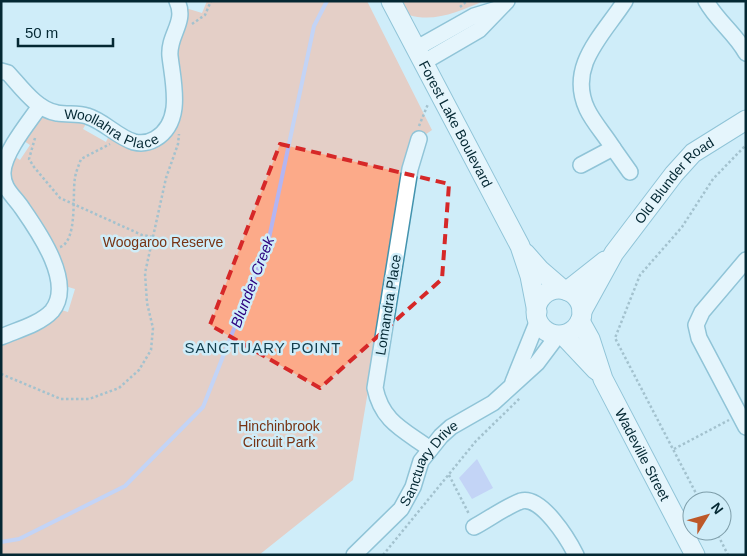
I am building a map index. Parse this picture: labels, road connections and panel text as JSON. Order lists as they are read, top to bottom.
{
  "streets": {
    "main road": ["Forest Lake Boulevard", "Old Blunder Road", "Wadeville Street"],
    "street": ["Woollahra Place", "Lomandra Place", "Sanctuary Drive"]
  },
  "crossings": [
    ["Forest Lake Boulevard", "Old Blunder Road"],
    ["Forest Lake Boulevard", "Wadeville Street"],
    ["Forest Lake Boulevard", "Sanctuary Drive"],
    ["Old Blunder Road", "Wadeville Street"],
    ["Old Blunder Road", "Sanctuary Drive"],
    ["Lomandra Place", "Sanctuary Drive"],
    ["Wadeville Street", "Sanctuary Drive"]
  ],
  "districts": ["SANCTUARY POINT"],
  "water": ["Blunder Creek"],
  "parks": ["Woogaroo Reserve", "Hinchinbrook Circuit Park"],
  "scale_bar": "50 m",
  "north": "top right"
}
